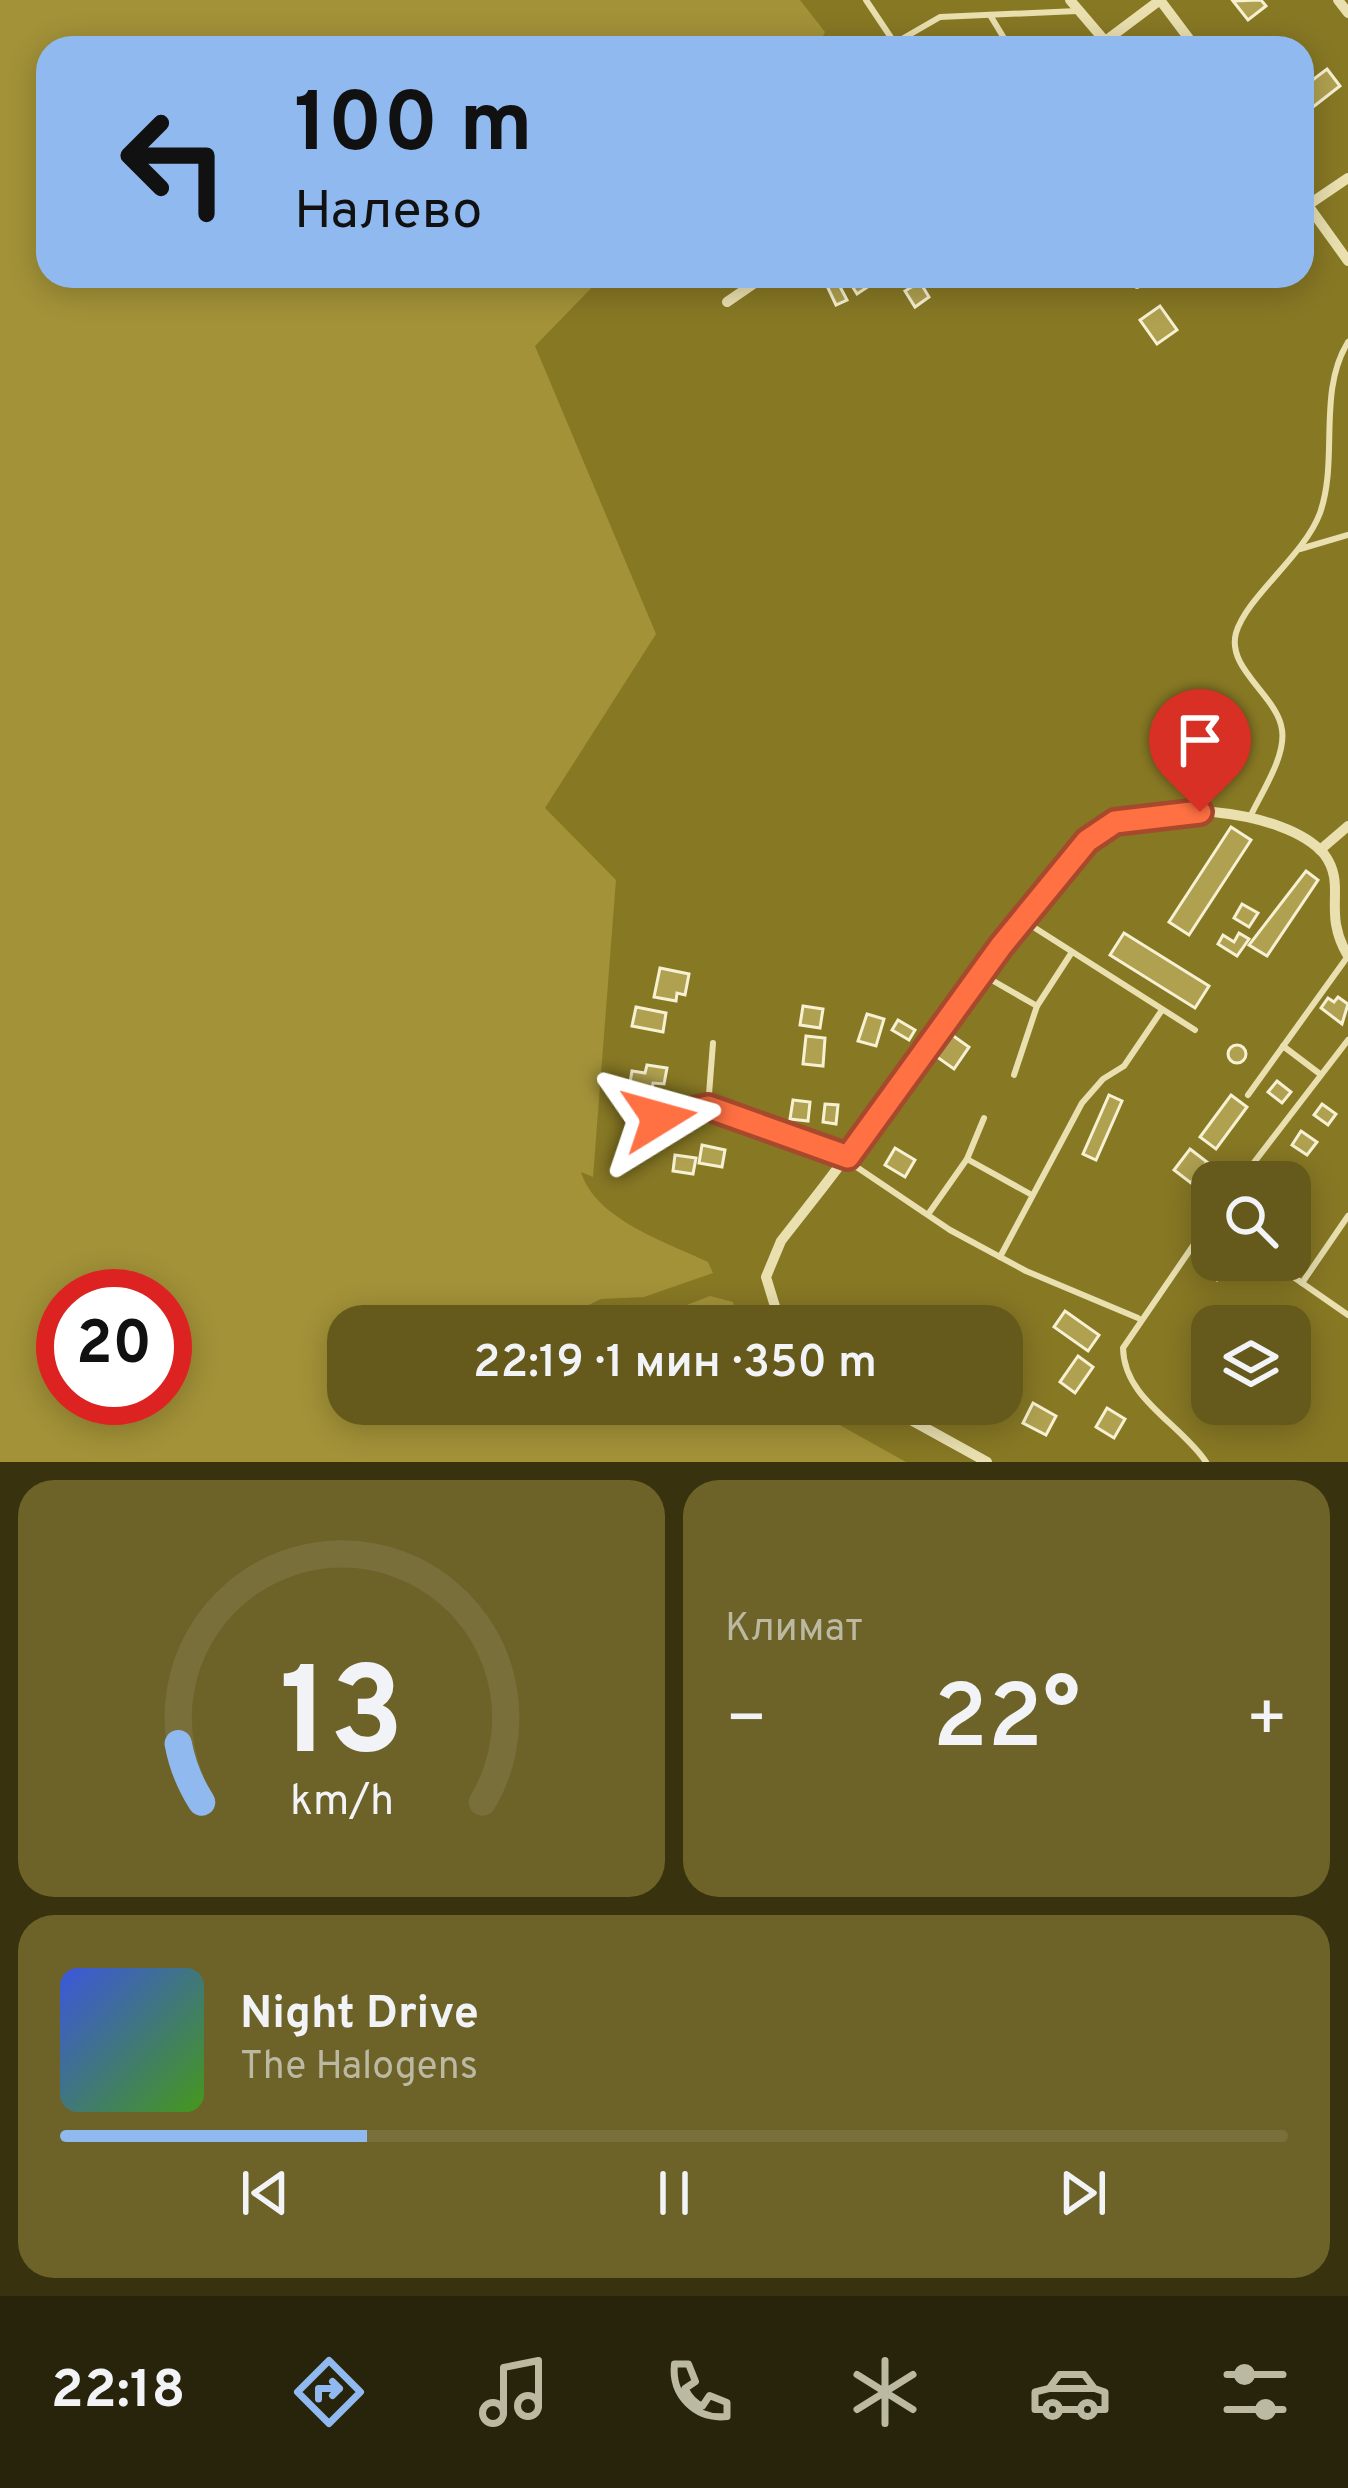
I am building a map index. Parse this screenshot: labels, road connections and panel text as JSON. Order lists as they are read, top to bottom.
{
  "page": {
    "turn": ["100 m", "Налево"],
    "limit": "20",
    "trip": "22:19 · 1 мин · 350 m",
    "tile": "Климат",
    "heat": ["−", "22°", "+"],
    "song": ["Night Drive", "The Halogens"],
    "tabs": "22:18",
    "gauge": ["13", "km/h"]
  }
}
